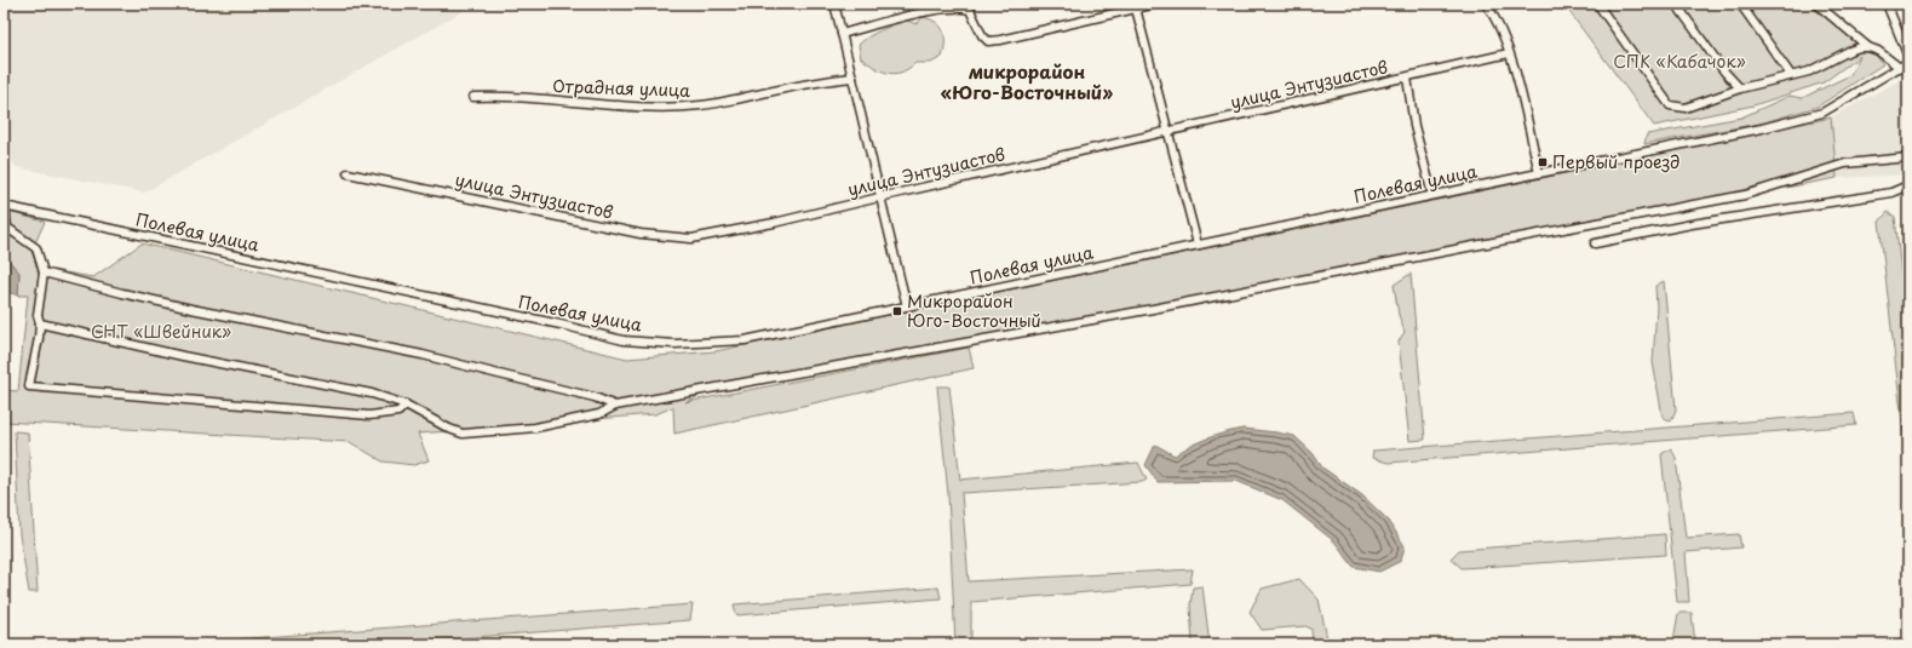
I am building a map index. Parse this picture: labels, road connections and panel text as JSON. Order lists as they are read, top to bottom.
{
  "streets": {
    "street": ["улица Энтузиастов", "Отрадная улица", "Полевая улица"]
  },
  "districts": ["микрорайон «Юго-Восточный»"],
  "parks": ["СПК «Кабачок»", "СНТ «Швейник»"],
  "places": {
    "transit": ["Первый проезд", "Микрорайон Юго-Восточный"]
  }
}
